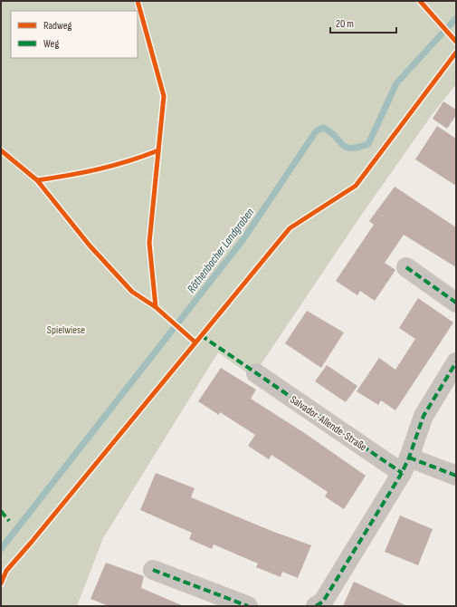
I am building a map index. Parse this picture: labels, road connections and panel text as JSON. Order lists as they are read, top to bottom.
{
  "streets": {
    "street": ["Salvador-Allende-Straße"]
  },
  "water": ["Röthenbacher Landgraben"],
  "parks": ["Spielwiese"],
  "legend": ["Radweg", "Weg"],
  "scale_bar": "20 m"
}
